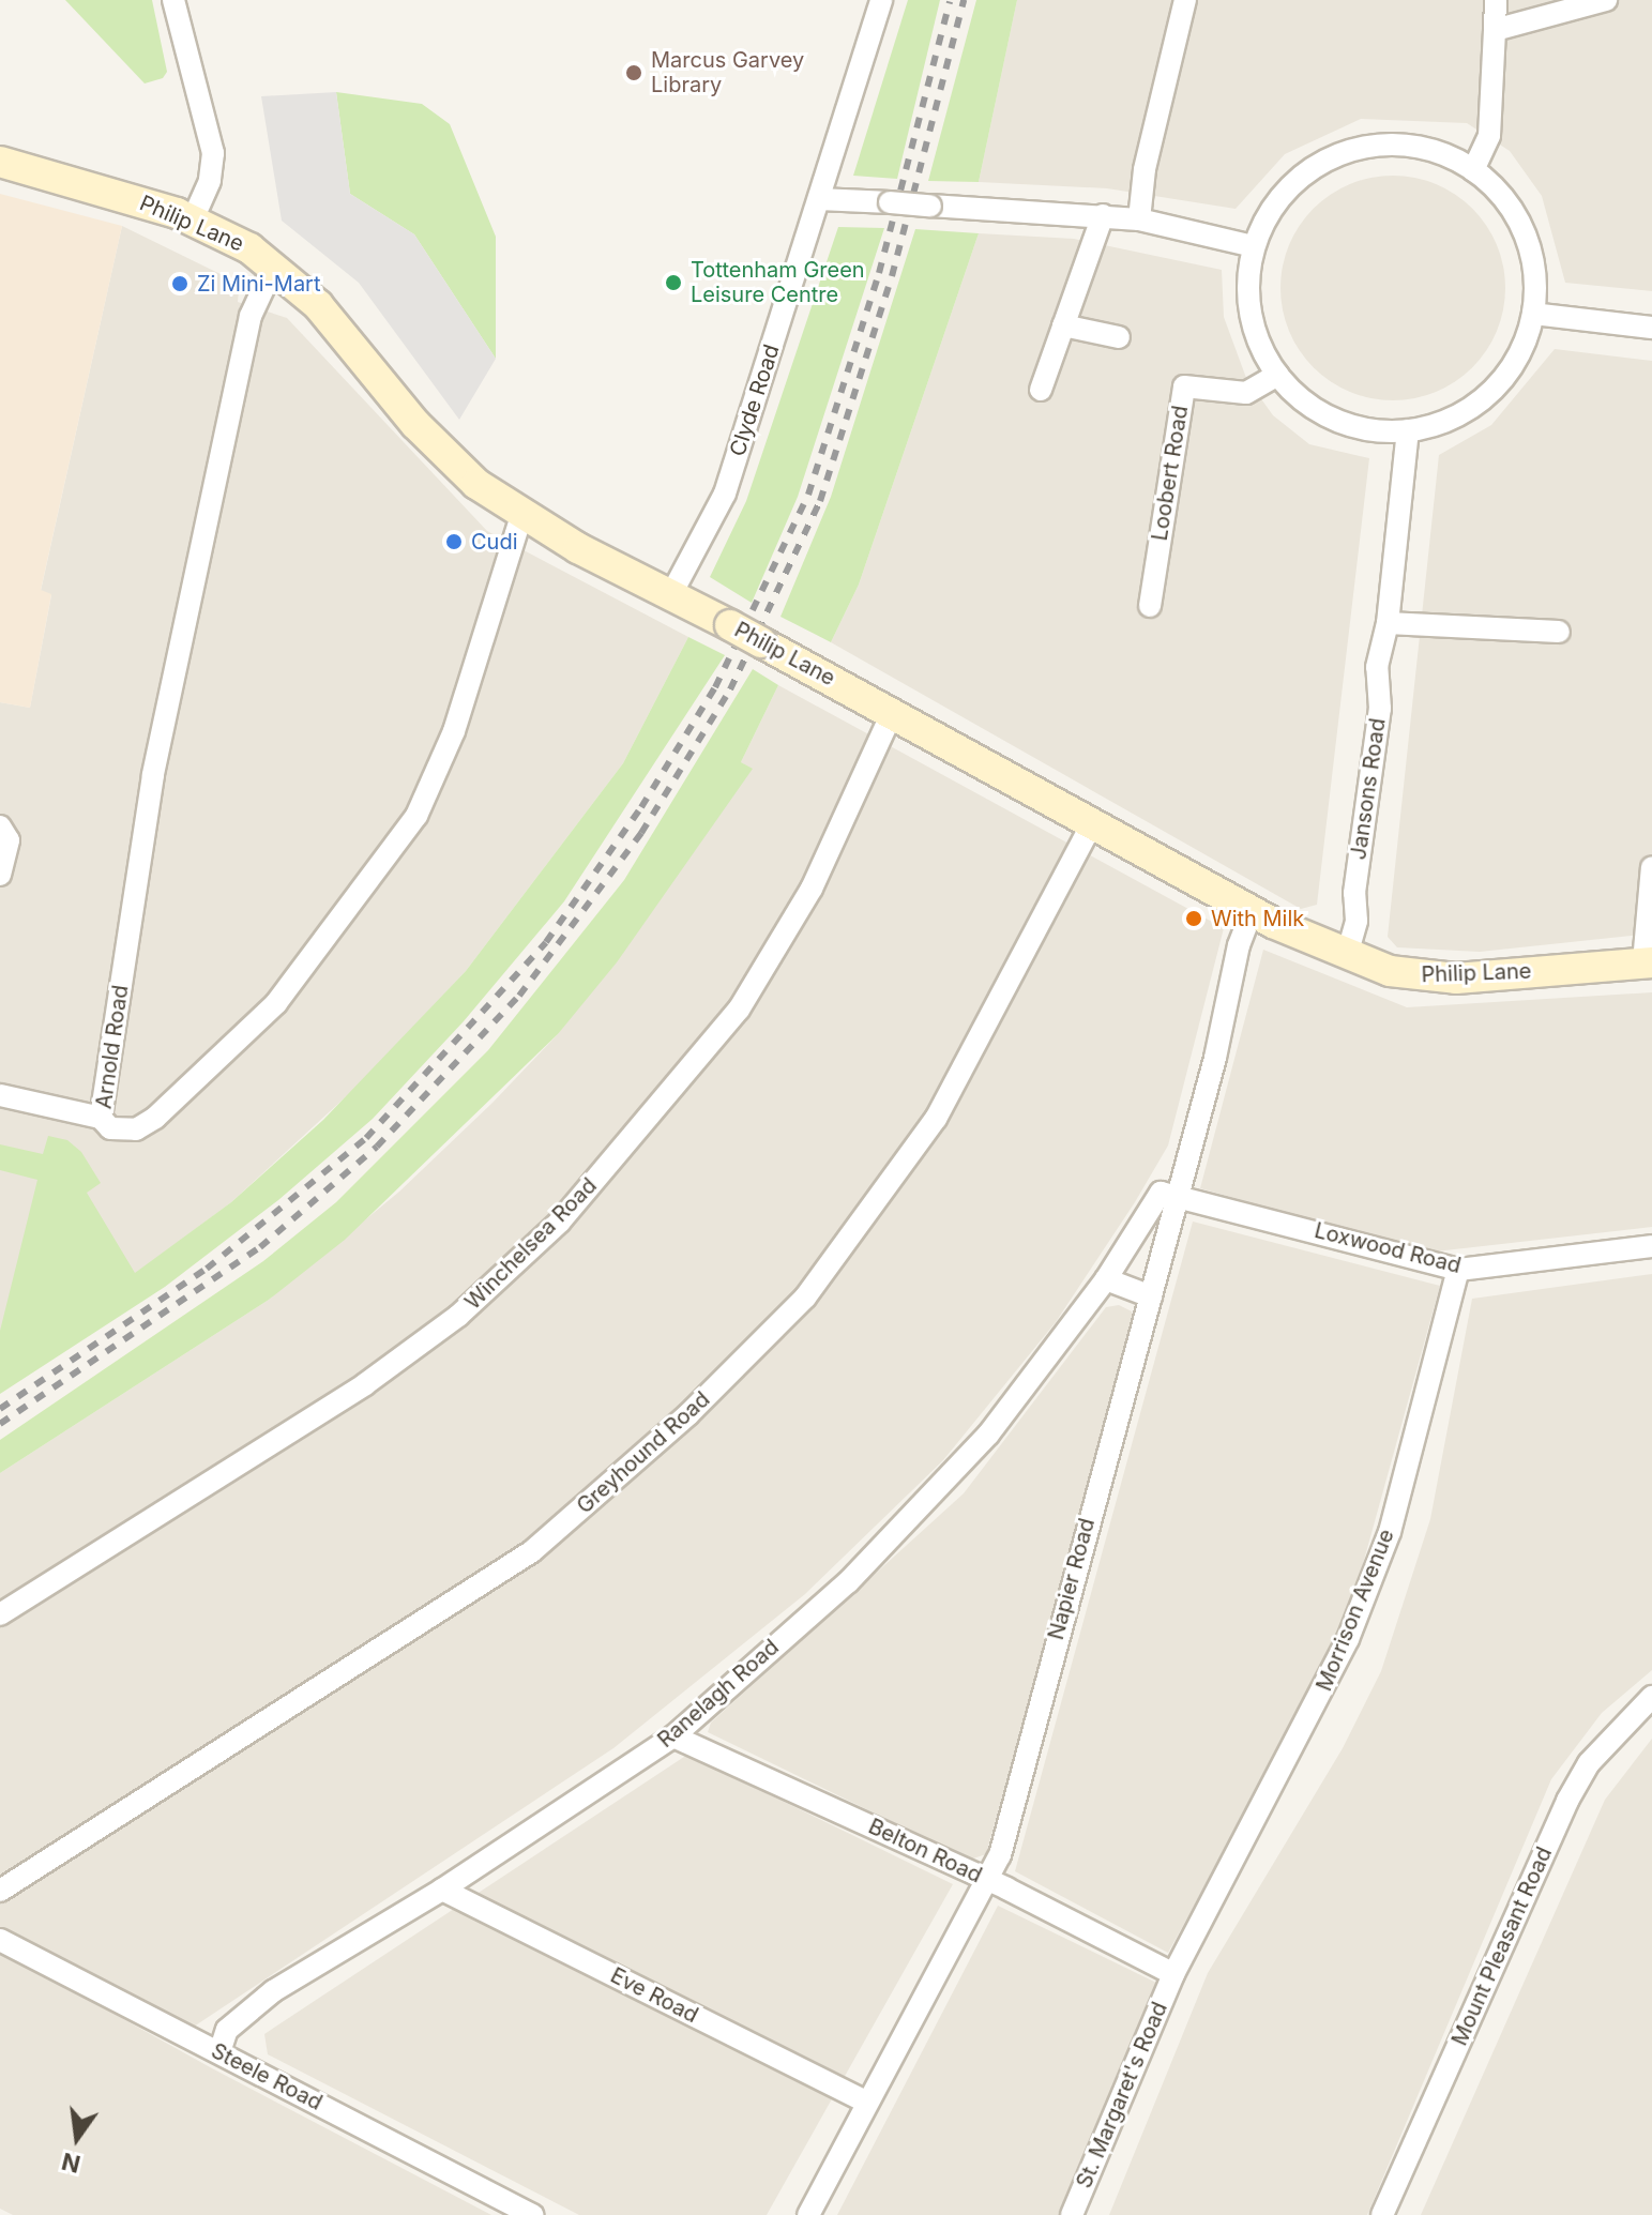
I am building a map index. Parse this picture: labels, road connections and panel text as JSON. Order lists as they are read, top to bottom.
{
  "streets": {
    "main road": ["Philip Lane"],
    "street": [
      "Clyde Road",
      "Loobert Road",
      "Jansons Road",
      "Arnold Road",
      "Winchelsea Road",
      "Loxwood Road",
      "Greyhound Road",
      "Napier Road",
      "Morrison Avenue",
      "Ranelagh Road",
      "Belton Road",
      "Mount Pleasant Road",
      "Eve Road",
      "Steele Road",
      "St. Margaret's Road"
    ]
  },
  "crossings": [
    ["Philip Lane", "Clyde Road"],
    ["Philip Lane", "Jansons Road"],
    ["Philip Lane", "Arnold Road"],
    ["Philip Lane", "Winchelsea Road"],
    ["Philip Lane", "Greyhound Road"],
    ["Philip Lane", "Napier Road"],
    ["Loobert Road", "Jansons Road"],
    ["Loxwood Road", "Napier Road"],
    ["Loxwood Road", "Morrison Avenue"],
    ["Loxwood Road", "Ranelagh Road"],
    ["Napier Road", "Ranelagh Road"],
    ["Napier Road", "Belton Road"],
    ["Napier Road", "Eve Road"],
    ["Morrison Avenue", "Belton Road"],
    ["Morrison Avenue", "St. Margaret's Road"],
    ["Ranelagh Road", "Belton Road"],
    ["Ranelagh Road", "Eve Road"],
    ["Ranelagh Road", "Steele Road"],
    ["Belton Road", "St. Margaret's Road"]
  ],
  "places": [
    "Marcus Garvey Library",
    "Tottenham Green Leisure Centre",
    "Zi Mini-Mart",
    "Cudi",
    "With Milk"
  ],
  "north": "bottom"
}
